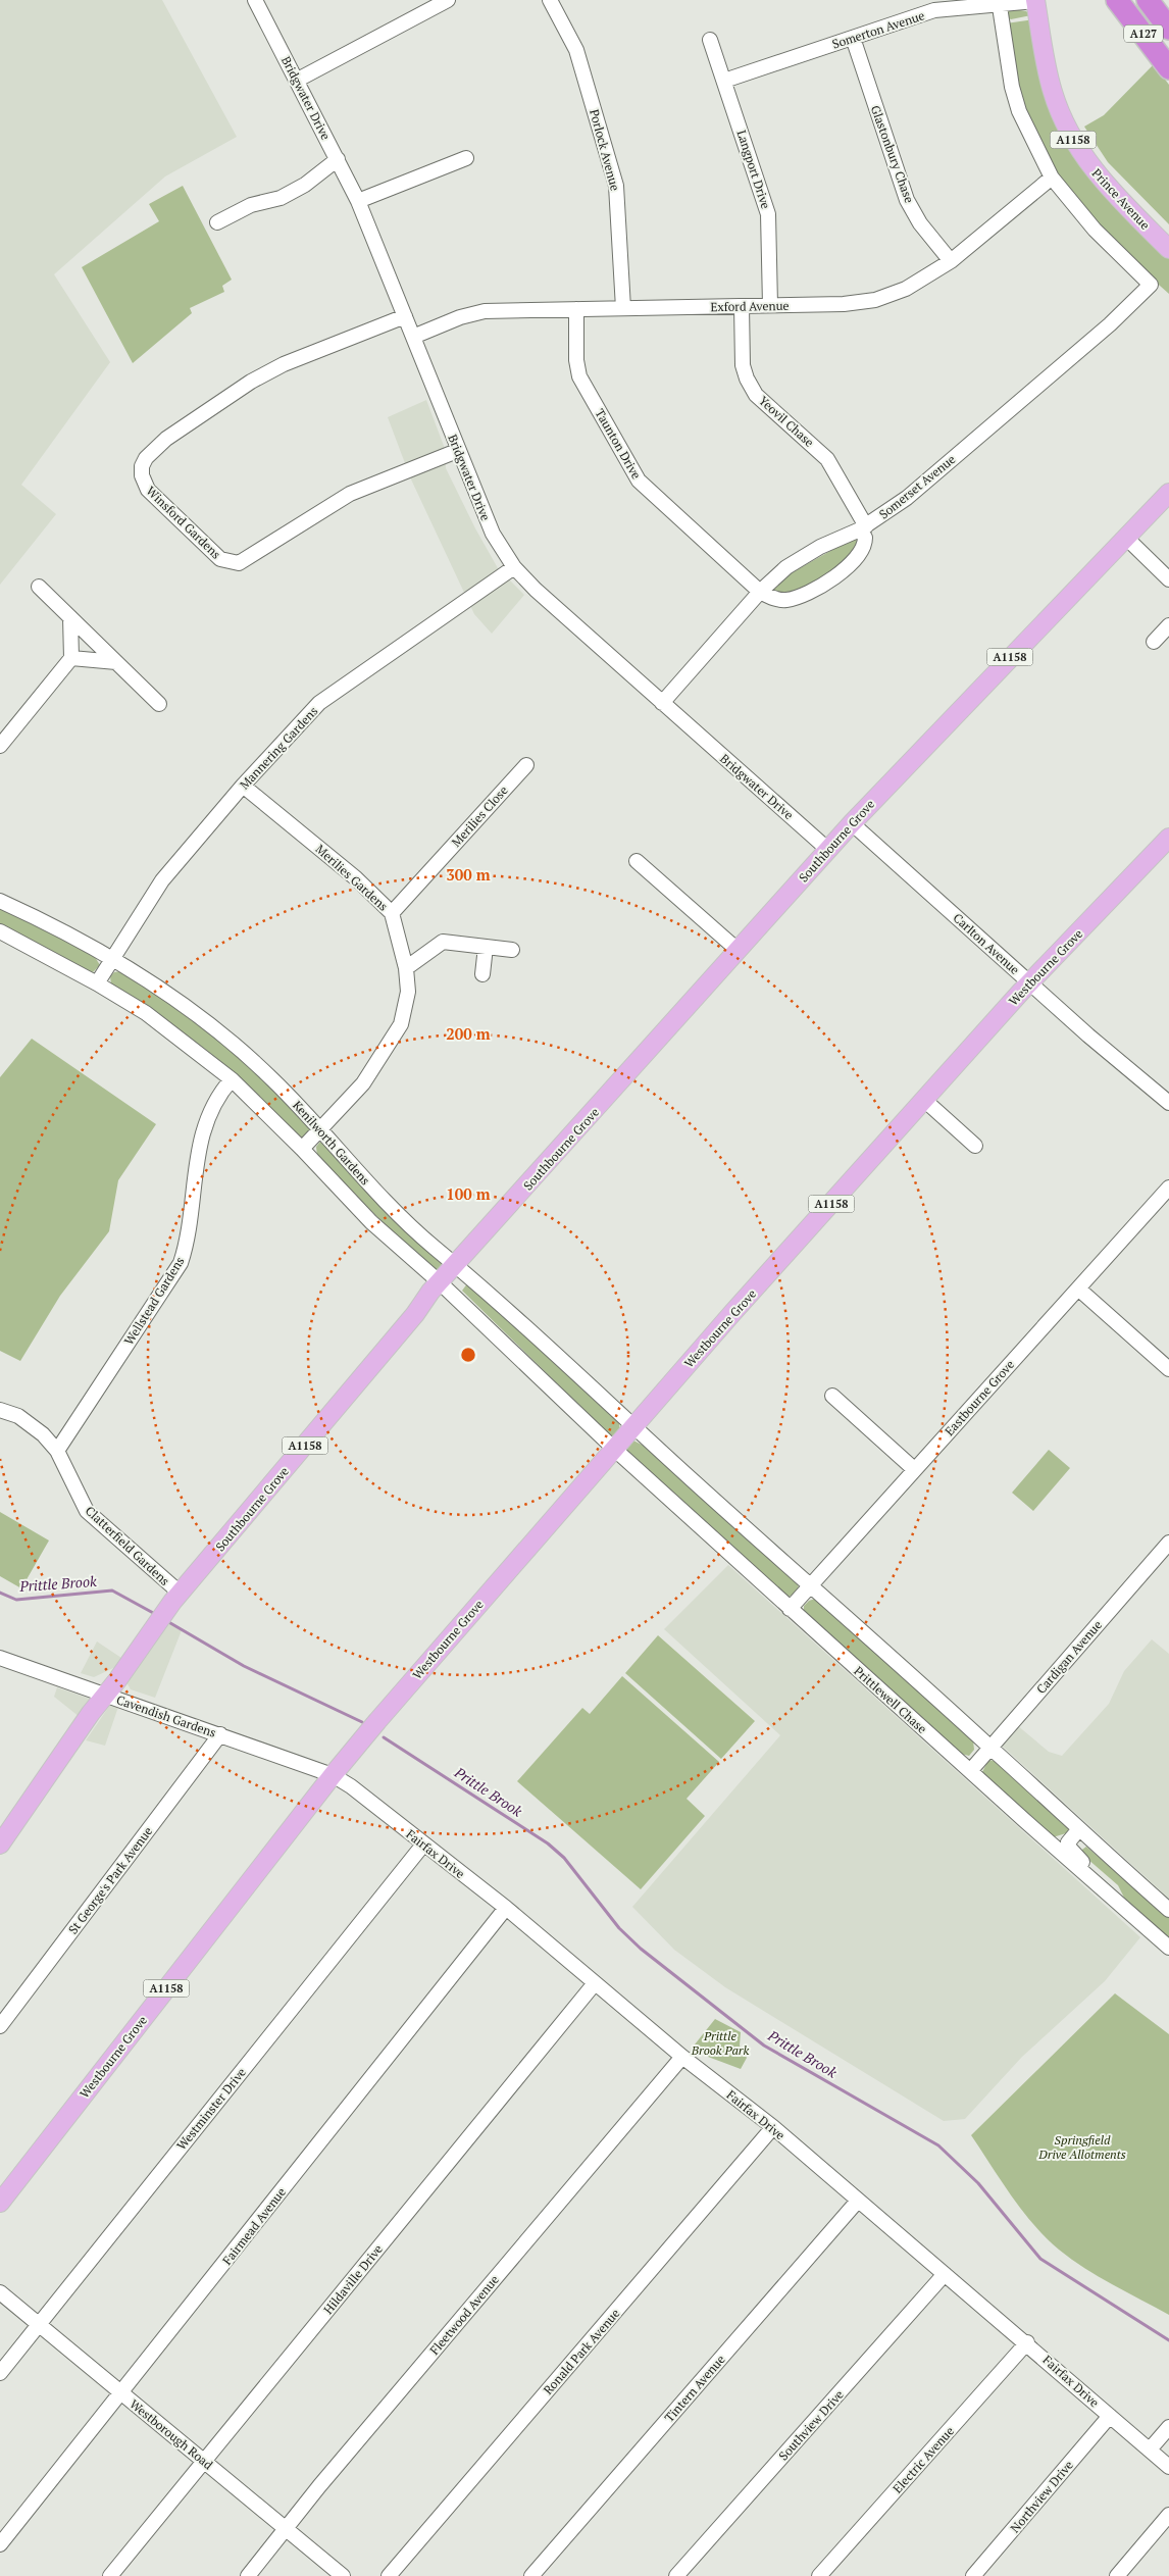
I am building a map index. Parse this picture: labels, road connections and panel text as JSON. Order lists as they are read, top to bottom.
{
  "streets": {
    "highway": ["A127"],
    "main road": [
      "A1158",
      "Prince Avenue",
      "Southbourne Grove",
      "Westbourne Grove"
    ],
    "street": [
      "Somerton Avenue",
      "Bridgwater Drive",
      "Porlock Avenue",
      "Glastonbury Chase",
      "Langport Drive",
      "Exford Avenue",
      "Yeovil Chase",
      "Taunton Drive",
      "Somerset Avenue",
      "Winsford Gardens",
      "Mannering Gardens",
      "Merilies Close",
      "Merilies Gardens",
      "Carlton Avenue",
      "Kenilworth Gardens",
      "Wellstead Gardens",
      "Eastbourne Grove",
      "Clatterfield Gardens",
      "Cardigan Avenue",
      "Prittlewell Chase",
      "Cavendish Gardens",
      "Fairfax Drive",
      "St George's Park Avenue",
      "Westminster Drive",
      "Fairmead Avenue",
      "Hildaville Drive",
      "Fleetwood Avenue",
      "Ronald Park Avenue",
      "Tintern Avenue",
      "Southview Drive",
      "Westborough Road",
      "Electric Avenue",
      "Northview Drive"
    ]
  },
  "crossings": [
    ["Somerton Avenue", "Glastonbury Chase"],
    ["Somerton Avenue", "Langport Drive"],
    ["Somerton Avenue", "Prince Avenue"],
    ["Bridgwater Drive", "Exford Avenue"],
    ["Bridgwater Drive", "Somerset Avenue"],
    ["Bridgwater Drive", "Winsford Gardens"],
    ["Bridgwater Drive", "Mannering Gardens"],
    ["Bridgwater Drive", "Southbourne Grove"],
    ["Porlock Avenue", "Exford Avenue"],
    ["Glastonbury Chase", "Exford Avenue"],
    ["Langport Drive", "Exford Avenue"],
    ["Exford Avenue", "Yeovil Chase"],
    ["Exford Avenue", "Taunton Drive"],
    ["Exford Avenue", "Somerset Avenue"],
    ["Yeovil Chase", "Somerset Avenue"],
    ["Taunton Drive", "Somerset Avenue"],
    ["Mannering Gardens", "Merilies Gardens"],
    ["Mannering Gardens", "Kenilworth Gardens"],
    ["Merilies Close", "Merilies Gardens"],
    ["Southbourne Grove", "Carlton Avenue"],
    ["Southbourne Grove", "Kenilworth Gardens"],
    ["Southbourne Grove", "Clatterfield Gardens"],
    ["Southbourne Grove", "Cavendish Gardens"],
    ["Merilies Gardens", "Kenilworth Gardens"],
    ["Carlton Avenue", "Westbourne Grove"],
    ["Westbourne Grove", "Kenilworth Gardens"],
    ["Westbourne Grove", "Prittlewell Chase"],
    ["Westbourne Grove", "Cavendish Gardens"],
    ["Westbourne Grove", "Fairfax Drive"],
    ["Kenilworth Gardens", "Wellstead Gardens"],
    ["Kenilworth Gardens", "Prittlewell Chase"],
    ["Wellstead Gardens", "Clatterfield Gardens"],
    ["Eastbourne Grove", "Prittlewell Chase"],
    ["Cardigan Avenue", "Prittlewell Chase"],
    ["Cavendish Gardens", "Fairfax Drive"],
    ["Cavendish Gardens", "St George's Park Avenue"],
    ["Fairfax Drive", "Westminster Drive"],
    ["Fairfax Drive", "Fairmead Avenue"],
    ["Fairfax Drive", "Hildaville Drive"],
    ["Fairfax Drive", "Fleetwood Avenue"],
    ["Fairfax Drive", "Ronald Park Avenue"],
    ["Fairfax Drive", "Tintern Avenue"],
    ["Fairfax Drive", "Southview Drive"],
    ["Fairfax Drive", "Electric Avenue"],
    ["Fairfax Drive", "Northview Drive"],
    ["Westminster Drive", "Westborough Road"],
    ["Fairmead Avenue", "Westborough Road"],
    ["Hildaville Drive", "Westborough Road"],
    ["Fleetwood Avenue", "Westborough Road"]
  ],
  "water": ["Prittle Brook"],
  "parks": ["Prittle Brook Park", "Springfield Drive Allotments"],
  "rings": ["300 m", "200 m", "100 m"]
}
